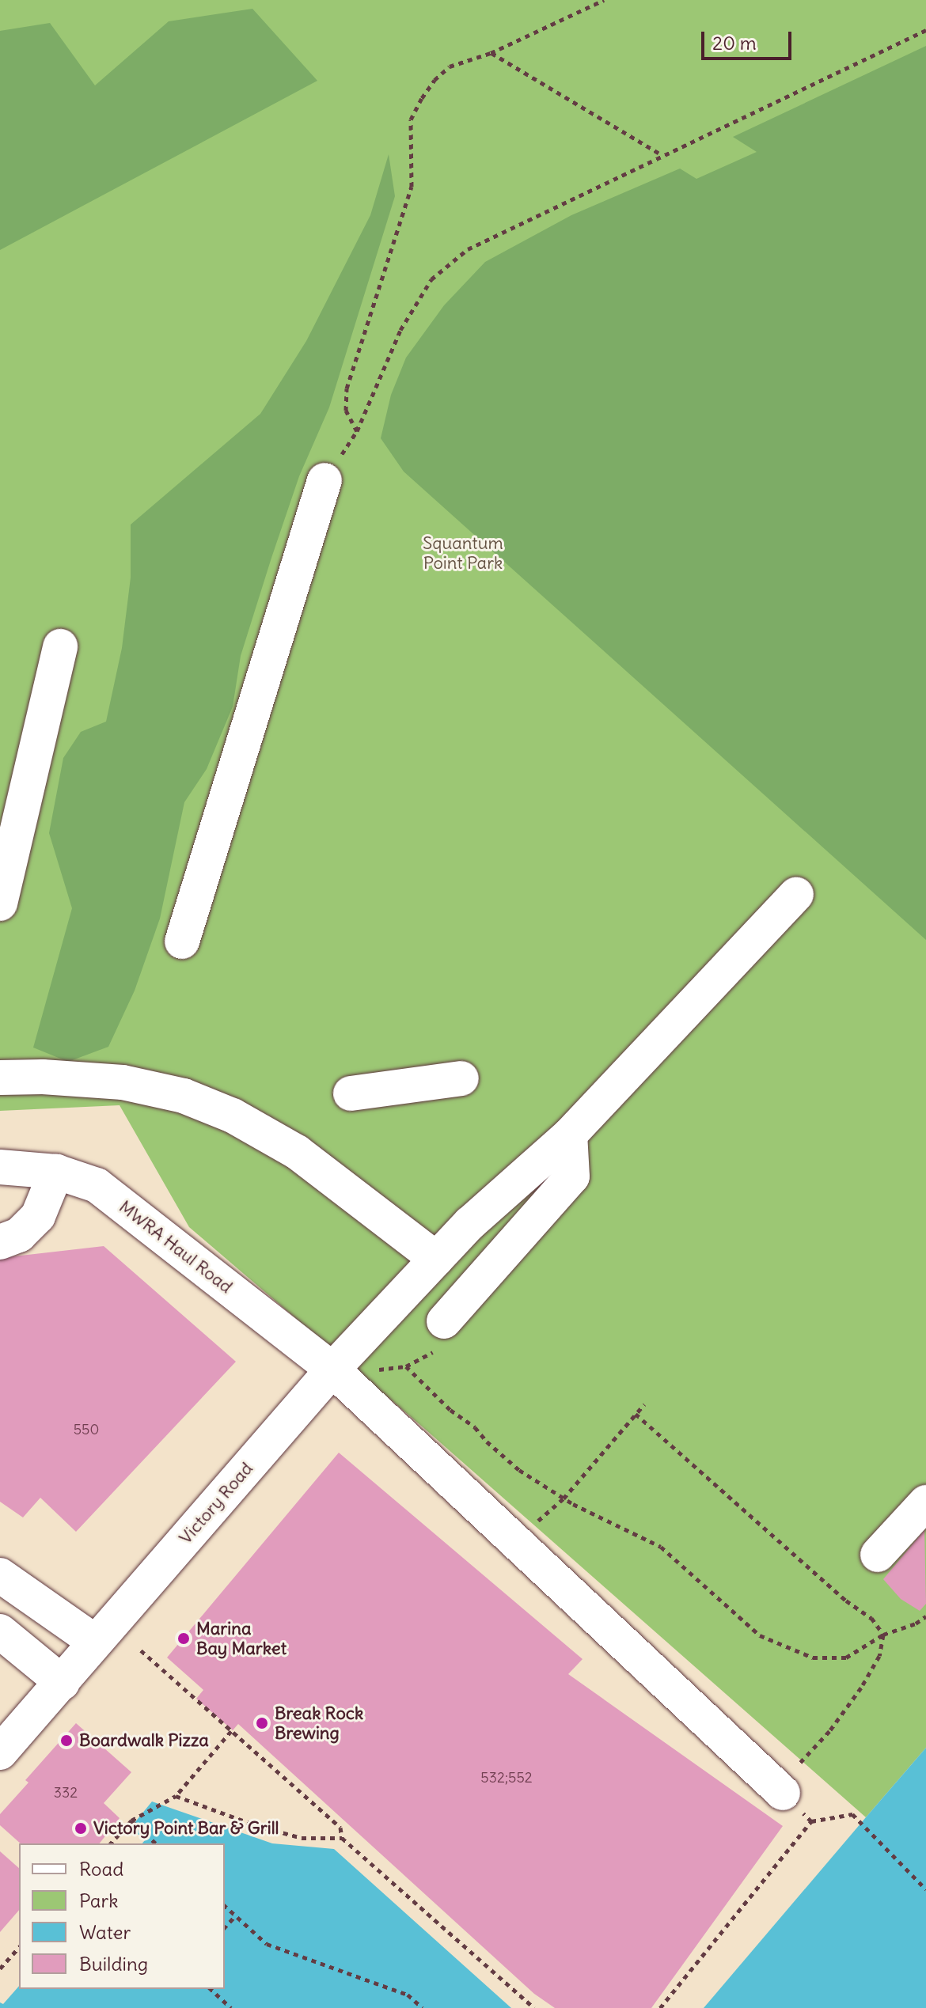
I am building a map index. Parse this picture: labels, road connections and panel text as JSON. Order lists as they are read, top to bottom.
{
  "streets": {
    "street": ["MWRA Haul Road", "Victory Road"]
  },
  "crossings": [
    ["MWRA Haul Road", "Victory Road"]
  ],
  "parks": ["Squantum Point Park"],
  "places": [
    "Marina Bay Market",
    "Break Rock Brewing",
    "Boardwalk Pizza",
    "Victory Point Bar & Grill"
  ],
  "house_numbers": ["550", "532;552", "332"],
  "legend": [
    "Road",
    "Park",
    "Water",
    "Building"
  ],
  "scale_bar": "20 m"
}
